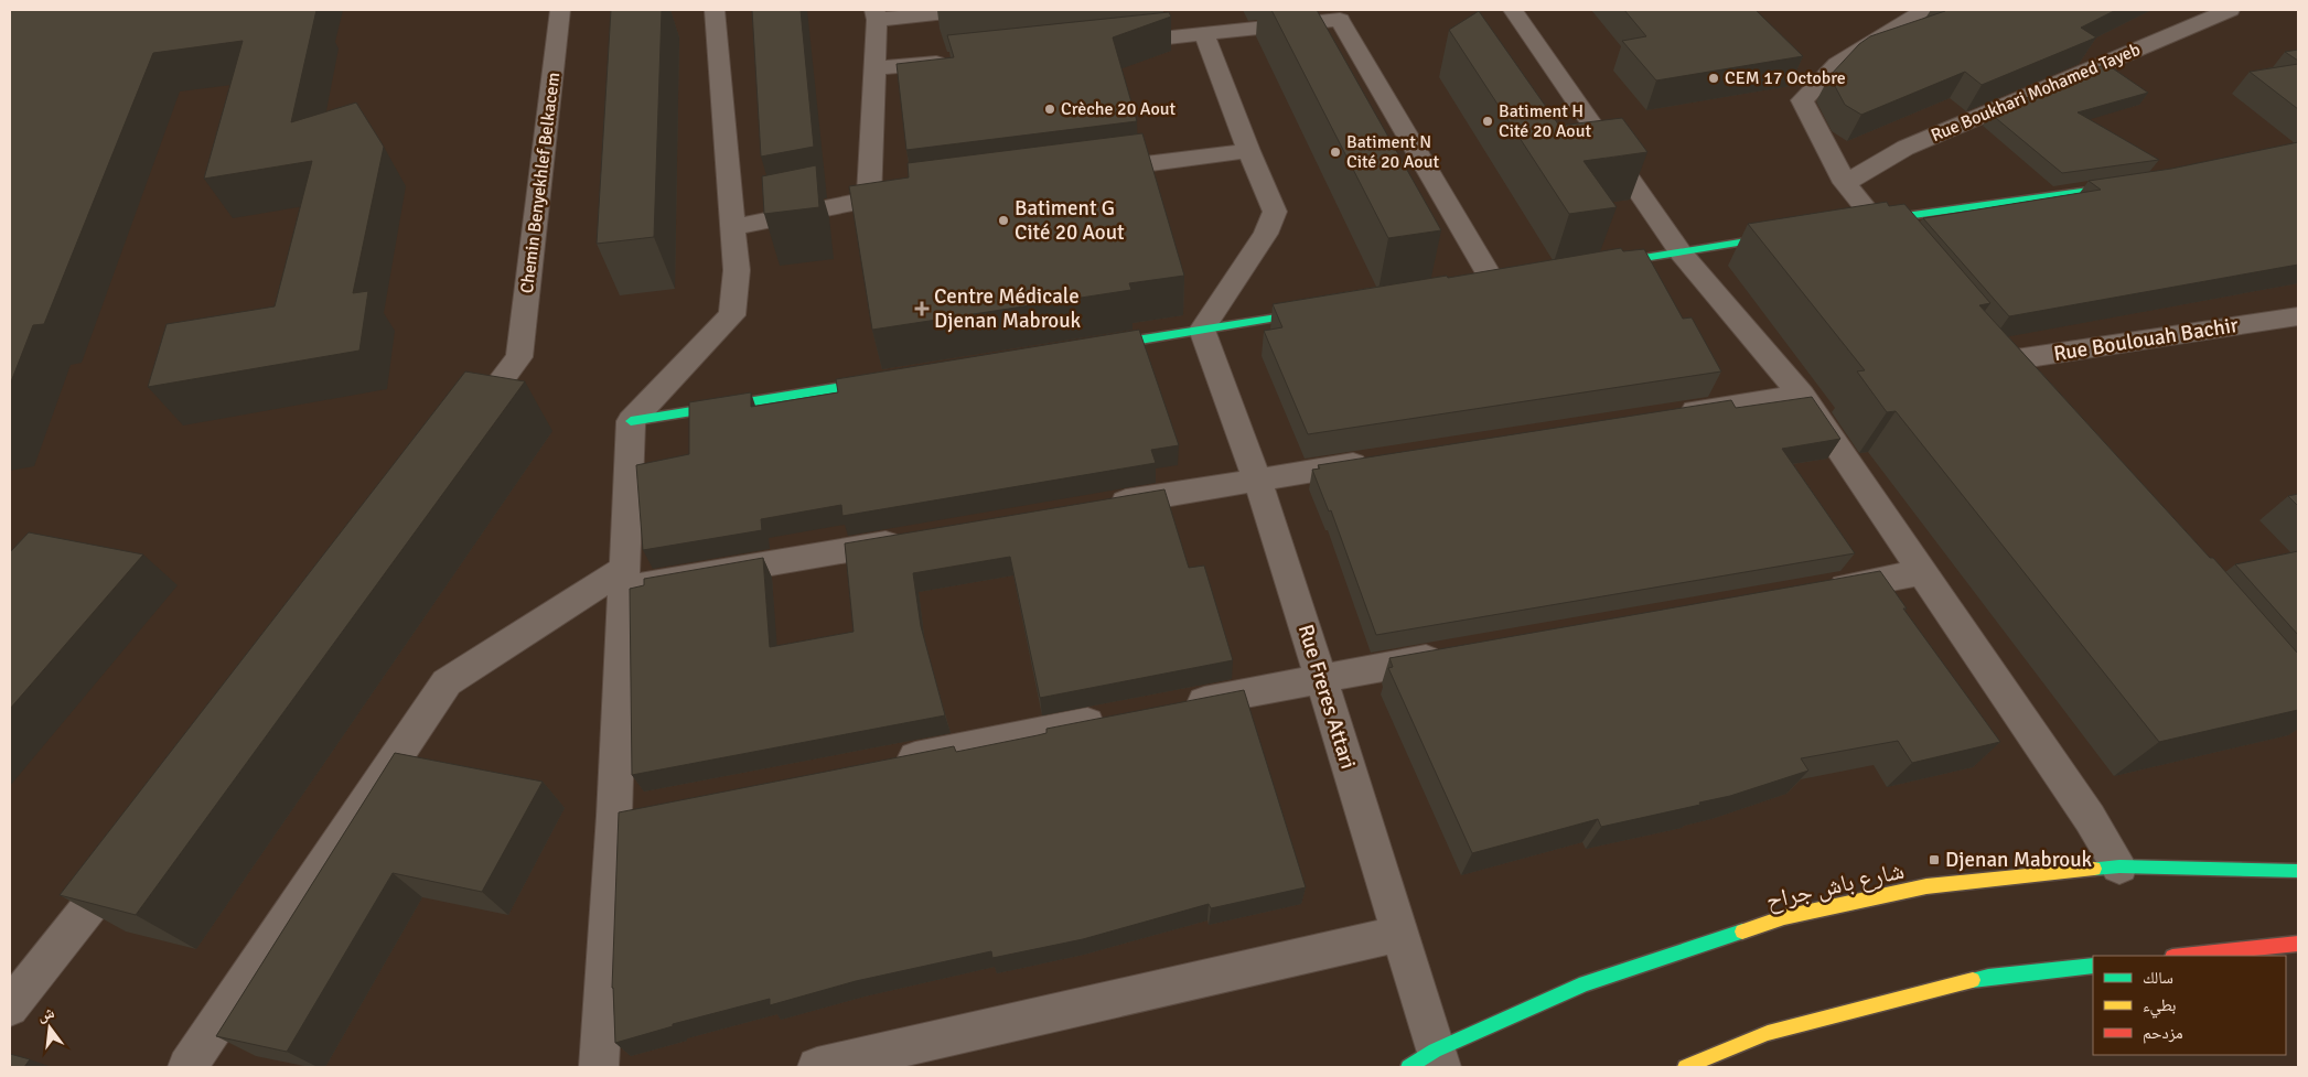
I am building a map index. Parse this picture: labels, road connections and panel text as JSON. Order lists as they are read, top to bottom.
{
  "streets": {
    "main road": ["شارع باش جراح"],
    "street": [
      "Rue Boukhari Mohamed Tayeb",
      "Chemin Benyekhlef Belkacem",
      "Rue Boulouah Bachir",
      "Rue Freres Attari"
    ]
  },
  "crossings": [
    ["Rue Freres Attari", "شارع باش جراح"]
  ],
  "places": {
    "other": [
      "CEM 17 Octobre",
      "Crèche 20 Aout",
      "Batiment H Cité 20 Aout",
      "Batiment N Cité 20 Aout",
      "Batiment G Cité 20 Aout"
    ],
    "health": ["Centre Médicale Djenan Mabrouk"],
    "transit": ["Djenan Mabrouk"]
  },
  "legend": ["سالك", "بطيء", "مزدحم"],
  "north": "top"
}
